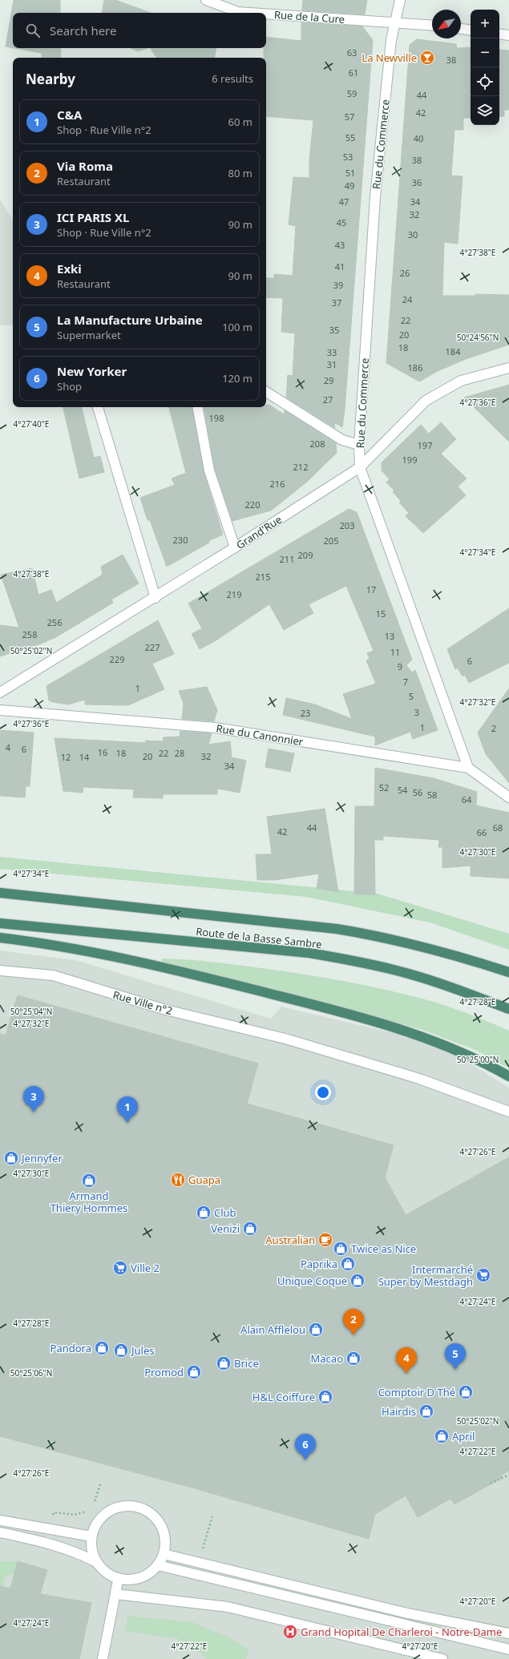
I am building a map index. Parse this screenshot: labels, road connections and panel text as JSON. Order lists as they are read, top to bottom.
{
  "streets": {
    "highway": ["Route de la Basse Sambre"],
    "street": [
      "Rue de la Cure",
      "Rue du Commerce",
      "Grand'Rue",
      "Rue du Canonnier",
      "Rue Ville n°2"
    ]
  },
  "crossings": [
    ["Rue de la Cure", "Rue du Commerce"],
    ["Rue du Commerce", "Grand'Rue"],
    ["Rue du Commerce", "Rue du Canonnier"]
  ],
  "places": {
    "bar": ["La Newville"],
    "shop": [
      "Jennyfer",
      "Armand Thiery Hommes",
      "Club",
      "Venizi",
      "Twice as Nice",
      "Paprika",
      "Unique Coque",
      "Alain Afflelou",
      "Pandora",
      "Jules",
      "Macao",
      "Brice",
      "Promod",
      "Comptoir D Thé",
      "H&L Coiffure",
      "Hairdis",
      "April"
    ],
    "restaurant": ["Guapa"],
    "cafe": ["Australian"],
    "supermarket": ["Ville 2", "Intermarché Super by Mestdagh"],
    "hospital": ["Grand Hopital De Charleroi - Notre-Dame"]
  },
  "house_numbers": [
    "63",
    "38",
    "61",
    "59",
    "44",
    "42",
    "57",
    "55",
    "40",
    "53",
    "38",
    "51",
    "36",
    "49",
    "47",
    "34",
    "32",
    "45",
    "30",
    "43",
    "41",
    "26",
    "39",
    "24",
    "37",
    "22",
    "35",
    "20",
    "18",
    "184",
    "33",
    "31",
    "186",
    "29",
    "27",
    "198",
    "208",
    "197",
    "199",
    "212",
    "216",
    "220",
    "203",
    "230",
    "205",
    "209",
    "211",
    "215",
    "17",
    "219",
    "15",
    "256",
    "258",
    "13",
    "227",
    "11",
    "229",
    "6",
    "9",
    "7",
    "1",
    "5",
    "3",
    "23",
    "1",
    "2",
    "4",
    "6",
    "16",
    "18",
    "22",
    "28",
    "20",
    "32",
    "12",
    "14",
    "34",
    "52",
    "54",
    "56",
    "58",
    "64",
    "44",
    "68",
    "42",
    "66"
  ],
  "north": "bottom left",
  "page": {
    "map_buttons": ["+", "−"],
    "search": "Search here",
    "heading": ["Nearby", "6 results"],
    "list": [
      {
        "mark": "1",
        "name": "C&A",
        "note": "Shop · Rue Ville n°2",
        "value": "60 m"
      },
      {
        "mark": "2",
        "name": "Via Roma",
        "note": "Restaurant",
        "value": "80 m"
      },
      {
        "mark": "3",
        "name": "ICI PARIS XL",
        "note": "Shop · Rue Ville n°2",
        "value": "90 m"
      },
      {
        "mark": "4",
        "name": "Exki",
        "note": "Restaurant",
        "value": "90 m"
      },
      {
        "mark": "5",
        "name": "La Manufacture Urbaine",
        "note": "Supermarket",
        "value": "100 m"
      },
      {
        "mark": "6",
        "name": "New Yorker",
        "note": "Shop",
        "value": "120 m"
      }
    ],
    "pins": [
      "3",
      "1",
      "2",
      "5",
      "4",
      "6"
    ]
  },
  "coordinates": [
    "4°27'38\"E",
    "50°24'56\"N",
    "4°27'36\"E",
    "4°27'40\"E",
    "4°27'34\"E",
    "50°25'02\"N",
    "4°27'32\"E",
    "4°27'30\"E",
    "4°27'28\"E",
    "50°25'04\"N",
    "50°25'00\"N",
    "4°27'26\"E",
    "4°27'24\"E",
    "50°25'06\"N",
    "4°27'22\"E",
    "4°27'20\"E"
  ]
}
